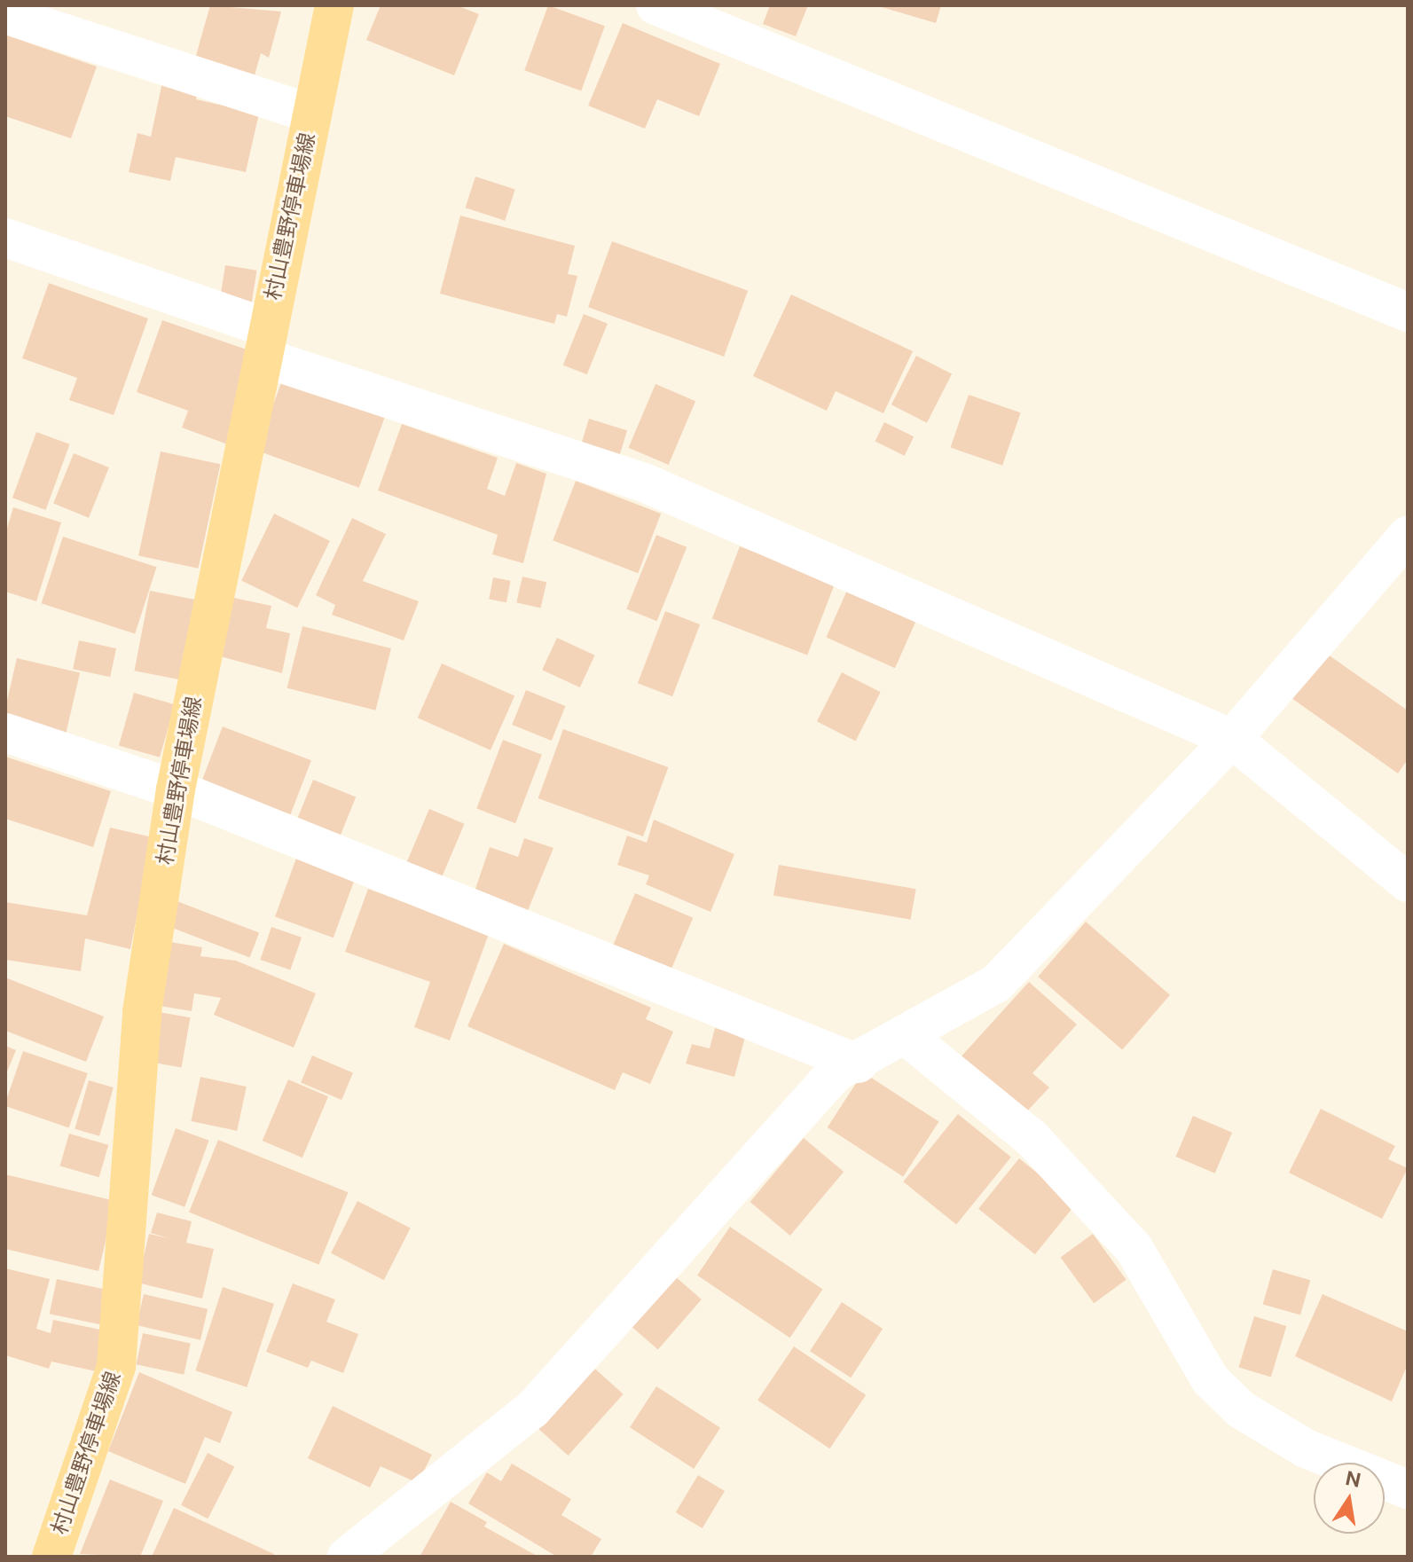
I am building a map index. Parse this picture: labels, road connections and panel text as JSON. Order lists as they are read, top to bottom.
{
  "streets": {
    "main road": ["村山豊野停車場線"]
  },
  "north": "top"
}
